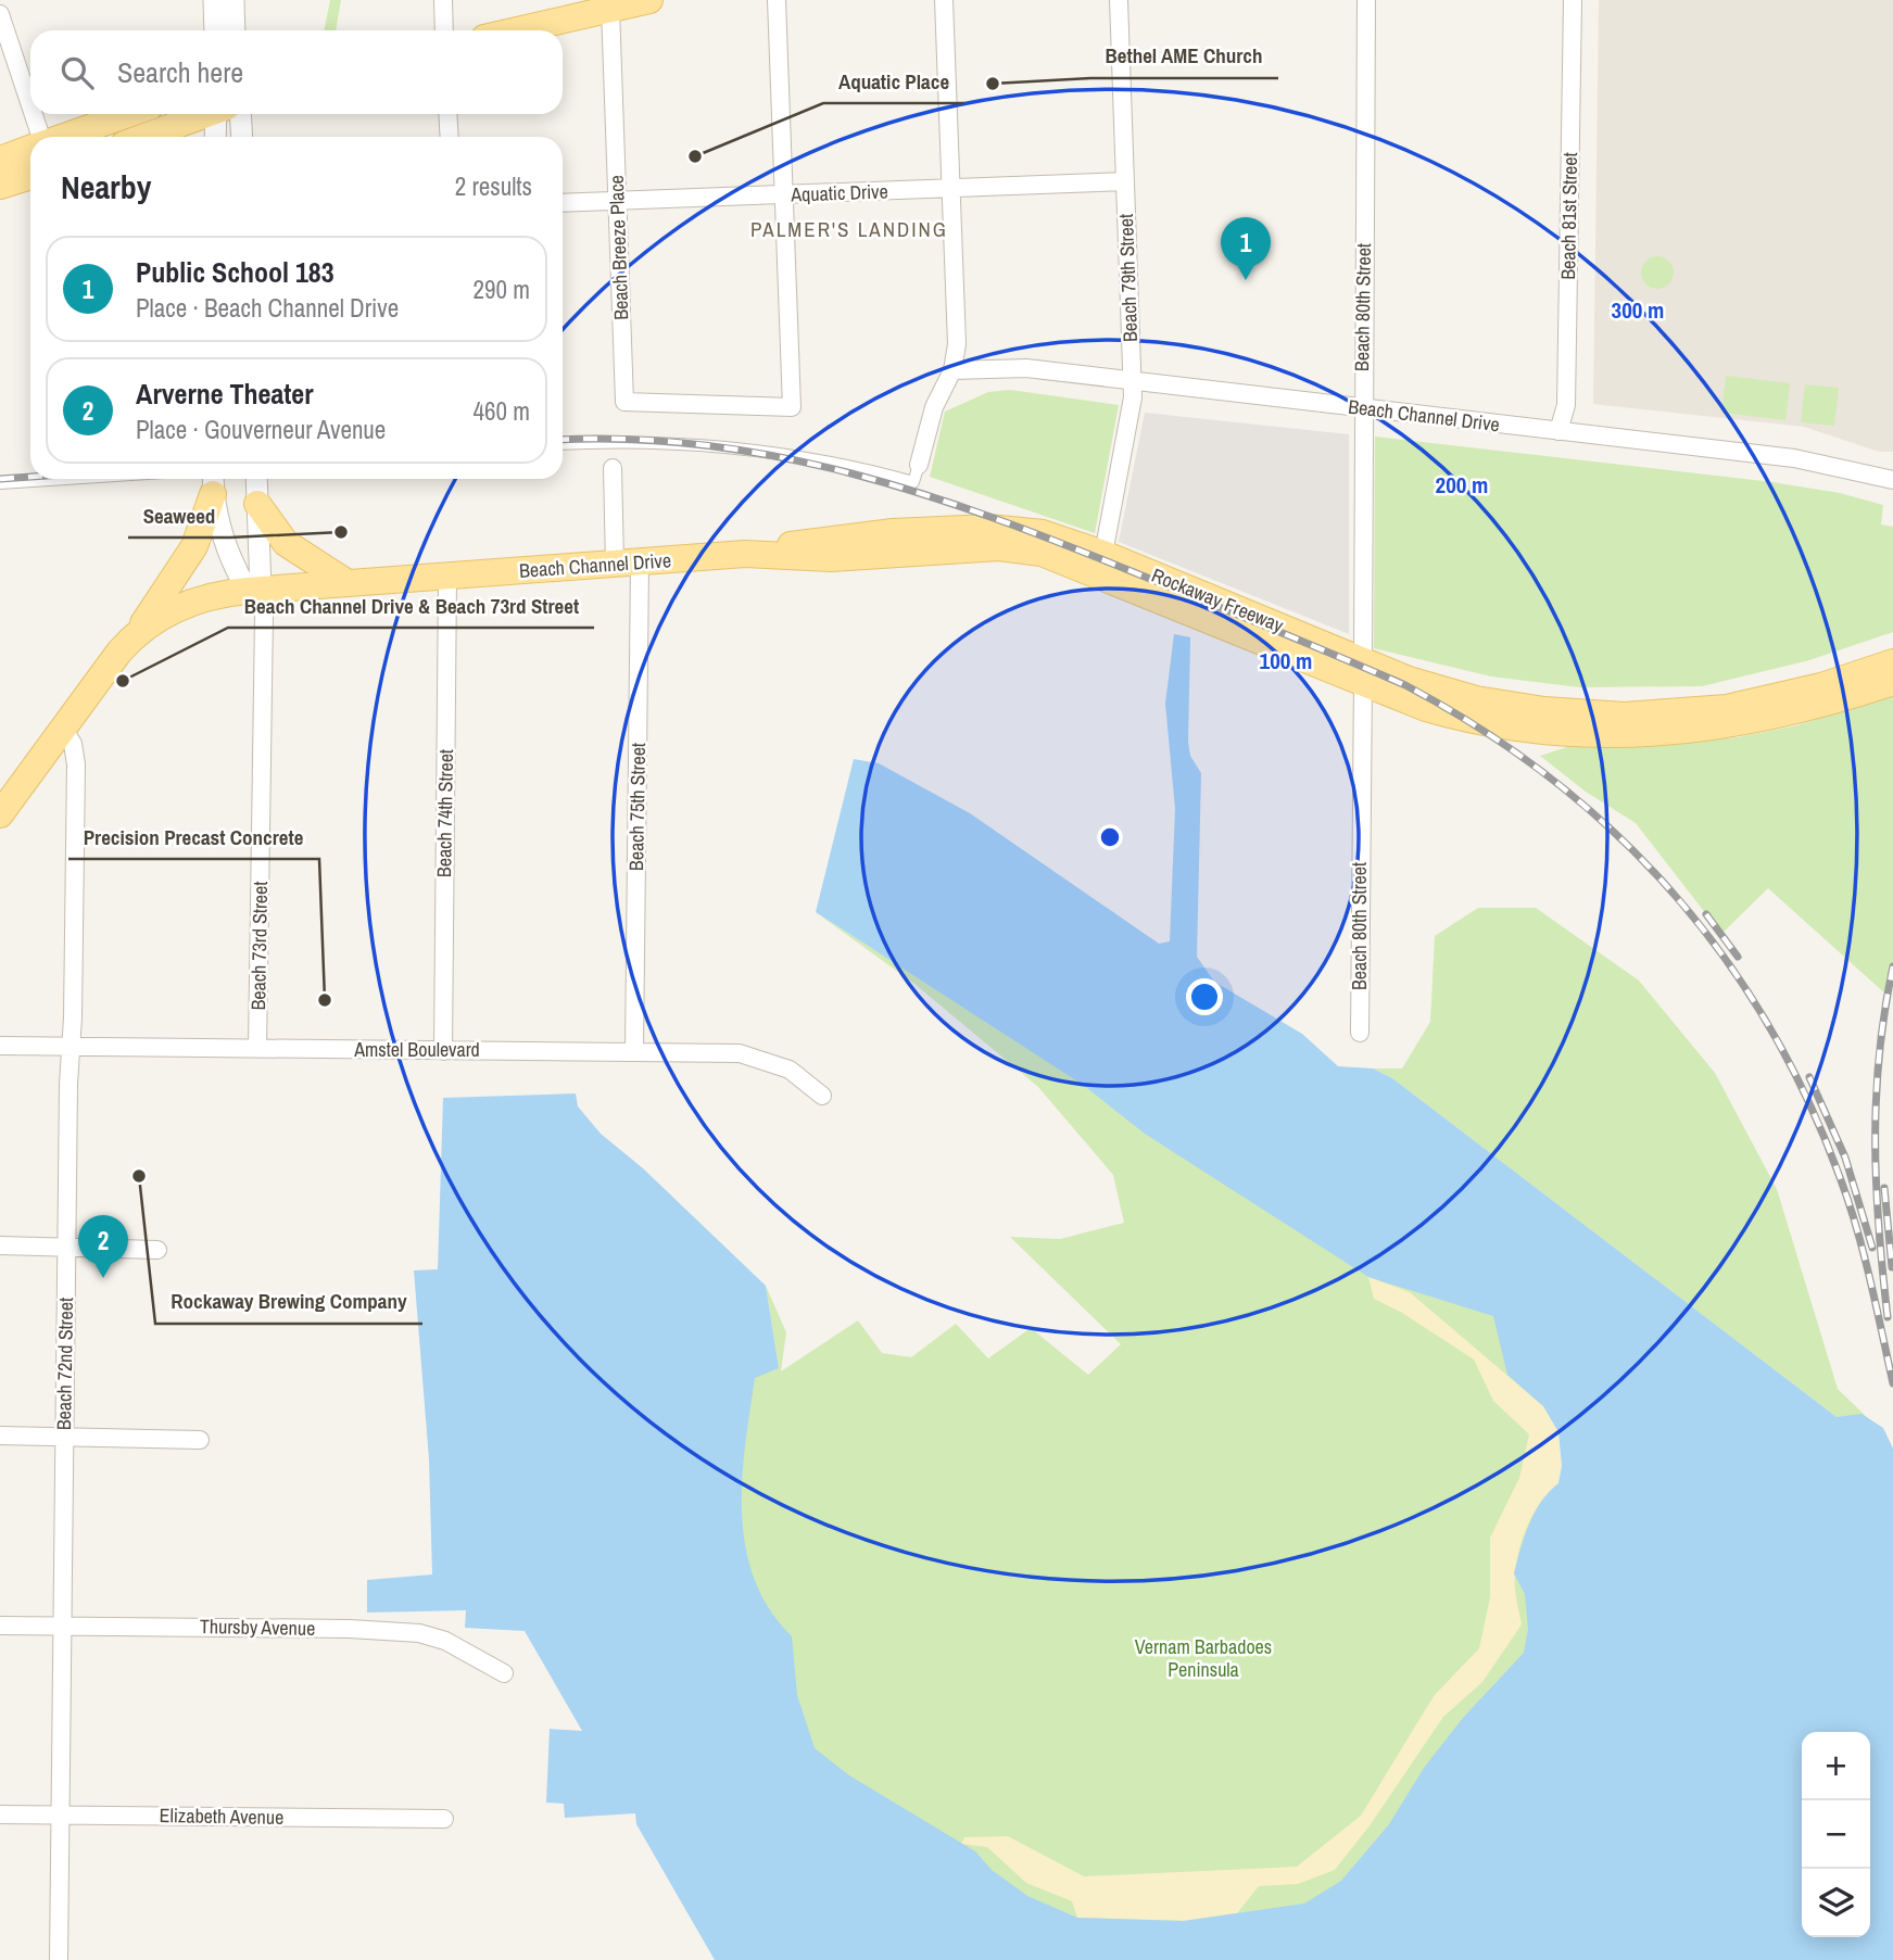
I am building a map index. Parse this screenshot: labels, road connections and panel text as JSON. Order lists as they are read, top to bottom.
{
  "streets": {
    "main road": ["Beach Channel Drive", "Rockaway Freeway"],
    "street": [
      "Aquatic Drive",
      "Beach 81st Street",
      "Beach Breeze Place",
      "Beach 79th Street",
      "Beach 80th Street",
      "Beach 75th Street",
      "Beach 74th Street",
      "Beach 73rd Street",
      "Amstel Boulevard",
      "Beach 72nd Street",
      "Thursby Avenue",
      "Elizabeth Avenue"
    ]
  },
  "crossings": [
    ["Aquatic Drive", "Beach Breeze Place"],
    ["Aquatic Drive", "Beach 79th Street"],
    ["Beach 81st Street", "Beach Channel Drive"],
    ["Beach 79th Street", "Beach Channel Drive"],
    ["Beach 79th Street", "Rockaway Freeway"],
    ["Beach 80th Street", "Beach Channel Drive"],
    ["Beach 80th Street", "Rockaway Freeway"],
    ["Beach Channel Drive", "Rockaway Freeway"],
    ["Beach Channel Drive", "Beach 75th Street"],
    ["Beach Channel Drive", "Beach 74th Street"],
    ["Beach Channel Drive", "Beach 73rd Street"],
    ["Beach Channel Drive", "Beach 72nd Street"],
    ["Beach 75th Street", "Amstel Boulevard"],
    ["Beach 74th Street", "Amstel Boulevard"],
    ["Beach 73rd Street", "Amstel Boulevard"],
    ["Amstel Boulevard", "Beach 72nd Street"],
    ["Beach 72nd Street", "Thursby Avenue"],
    ["Beach 72nd Street", "Elizabeth Avenue"]
  ],
  "districts": ["PALMER'S LANDING"],
  "parks": ["Vernam Barbadoes Peninsula"],
  "places": [
    "Bethel AME Church",
    "Aquatic Place",
    "Seaweed",
    "Beach Channel Drive & Beach 73rd Street",
    "Precision Precast Concrete",
    "Rockaway Brewing Company"
  ],
  "page": {
    "search": "Search here",
    "heading": ["Nearby", "2 results"],
    "pins": ["1", "2"],
    "list": [
      {
        "mark": "1",
        "name": "Public School 183",
        "note": "Place · Beach Channel Drive",
        "value": "290 m"
      },
      {
        "mark": "2",
        "name": "Arverne Theater",
        "note": "Place · Gouverneur Avenue",
        "value": "460 m"
      }
    ],
    "map_buttons": ["+", "−"]
  },
  "rings": ["300 m", "200 m", "100 m"]
}
